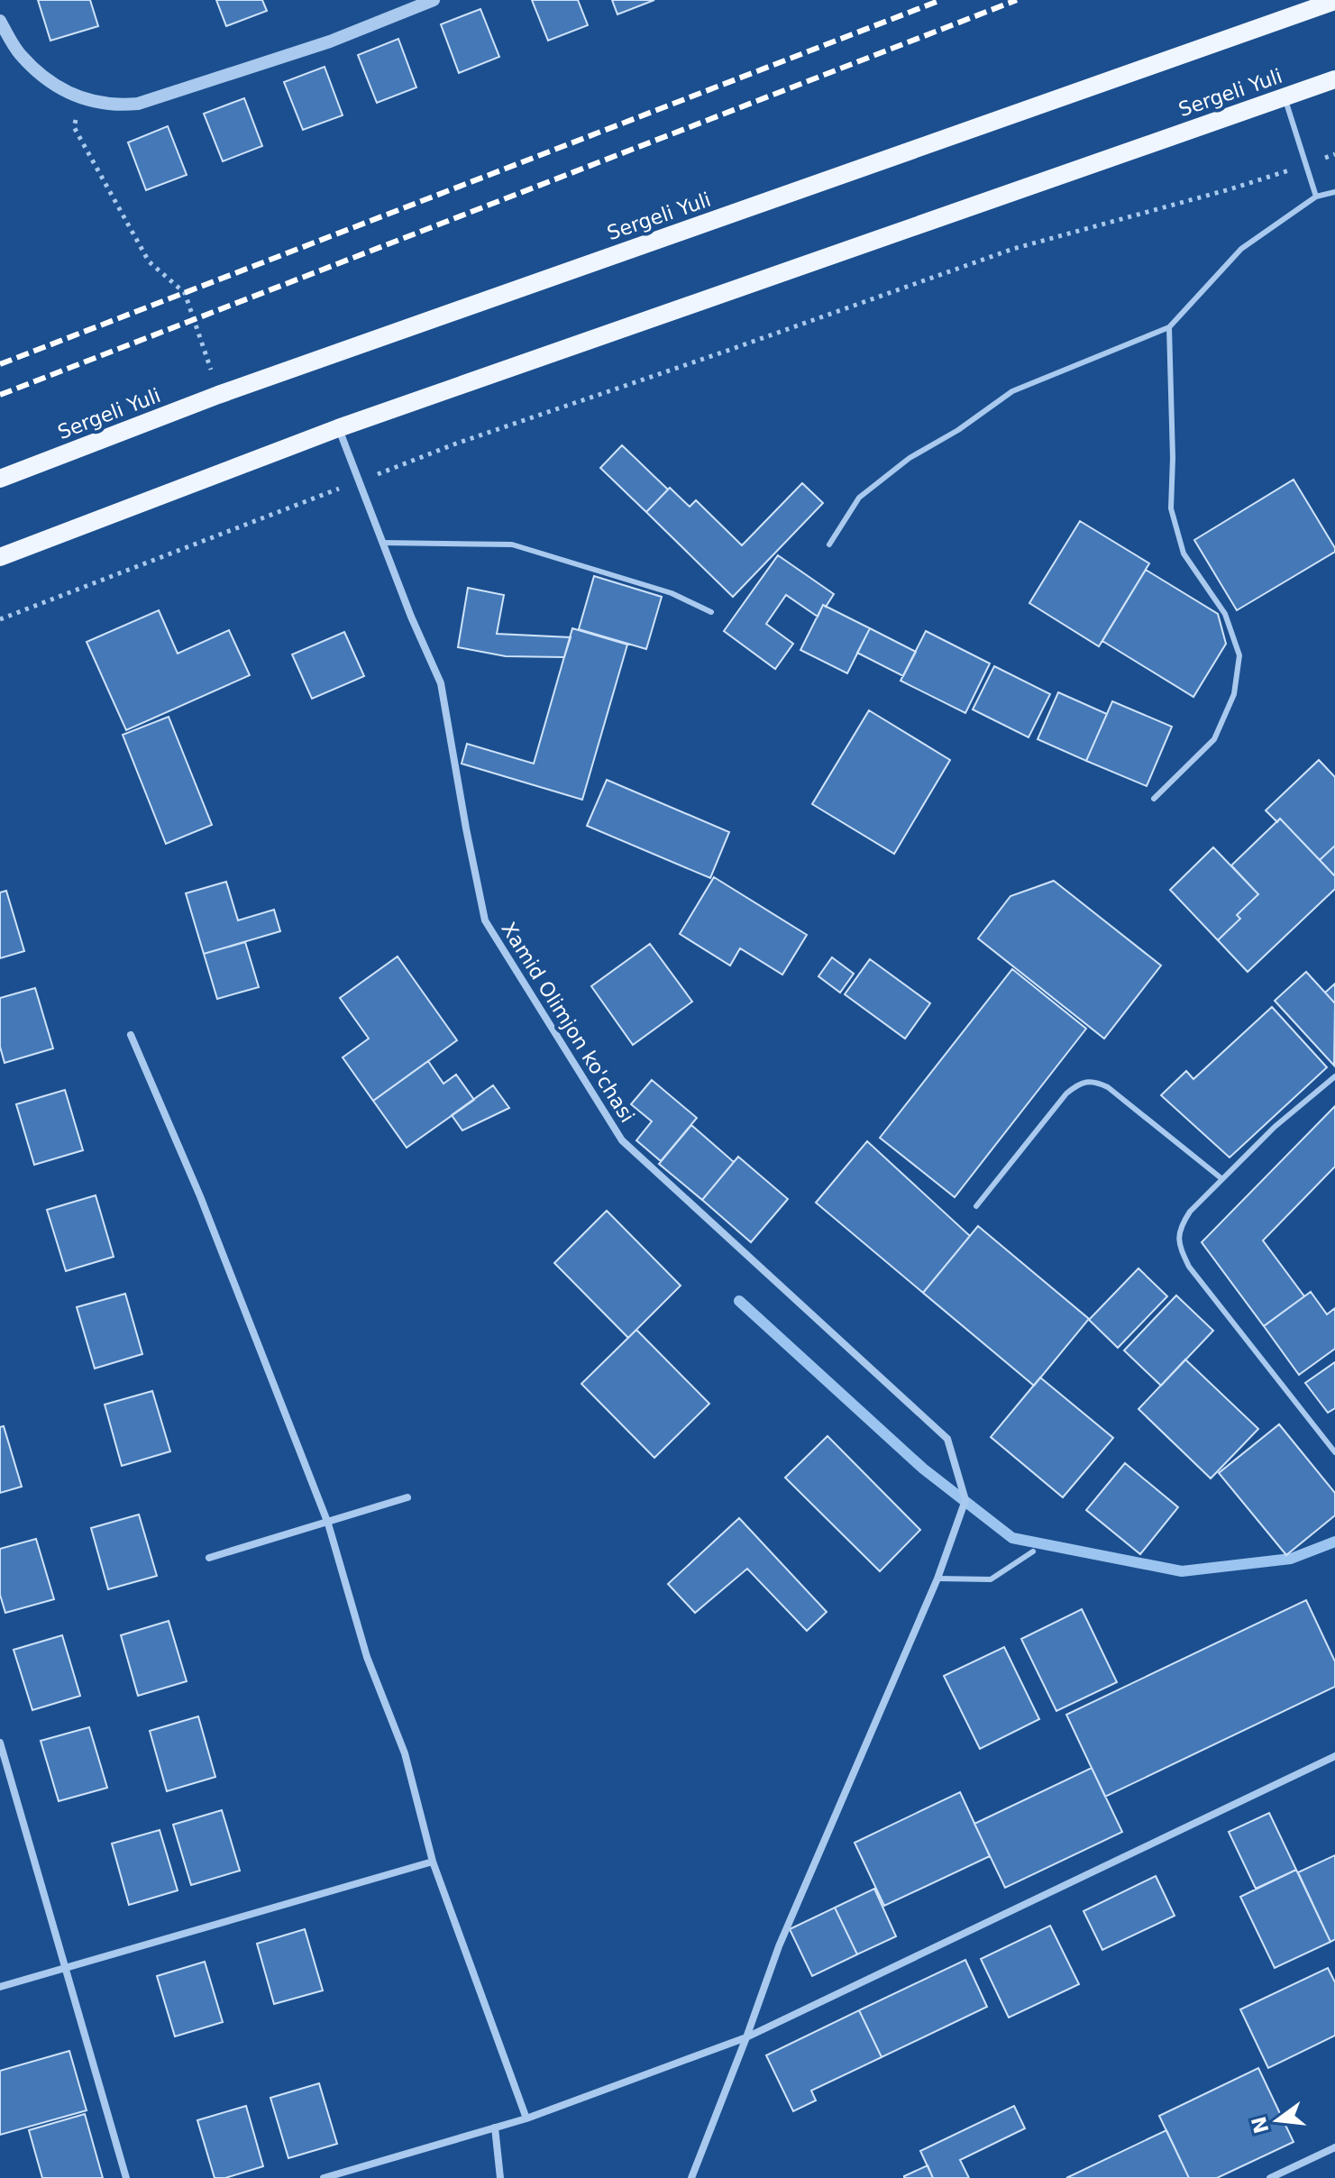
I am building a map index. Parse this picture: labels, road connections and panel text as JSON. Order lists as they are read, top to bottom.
{
  "streets": {
    "main road": ["Sergeli Yuli"],
    "street": ["Xamid Olimjon ko'chasi"]
  },
  "crossings": [
    ["Sergeli Yuli", "Xamid Olimjon ko'chasi"]
  ],
  "north": "left"
}
